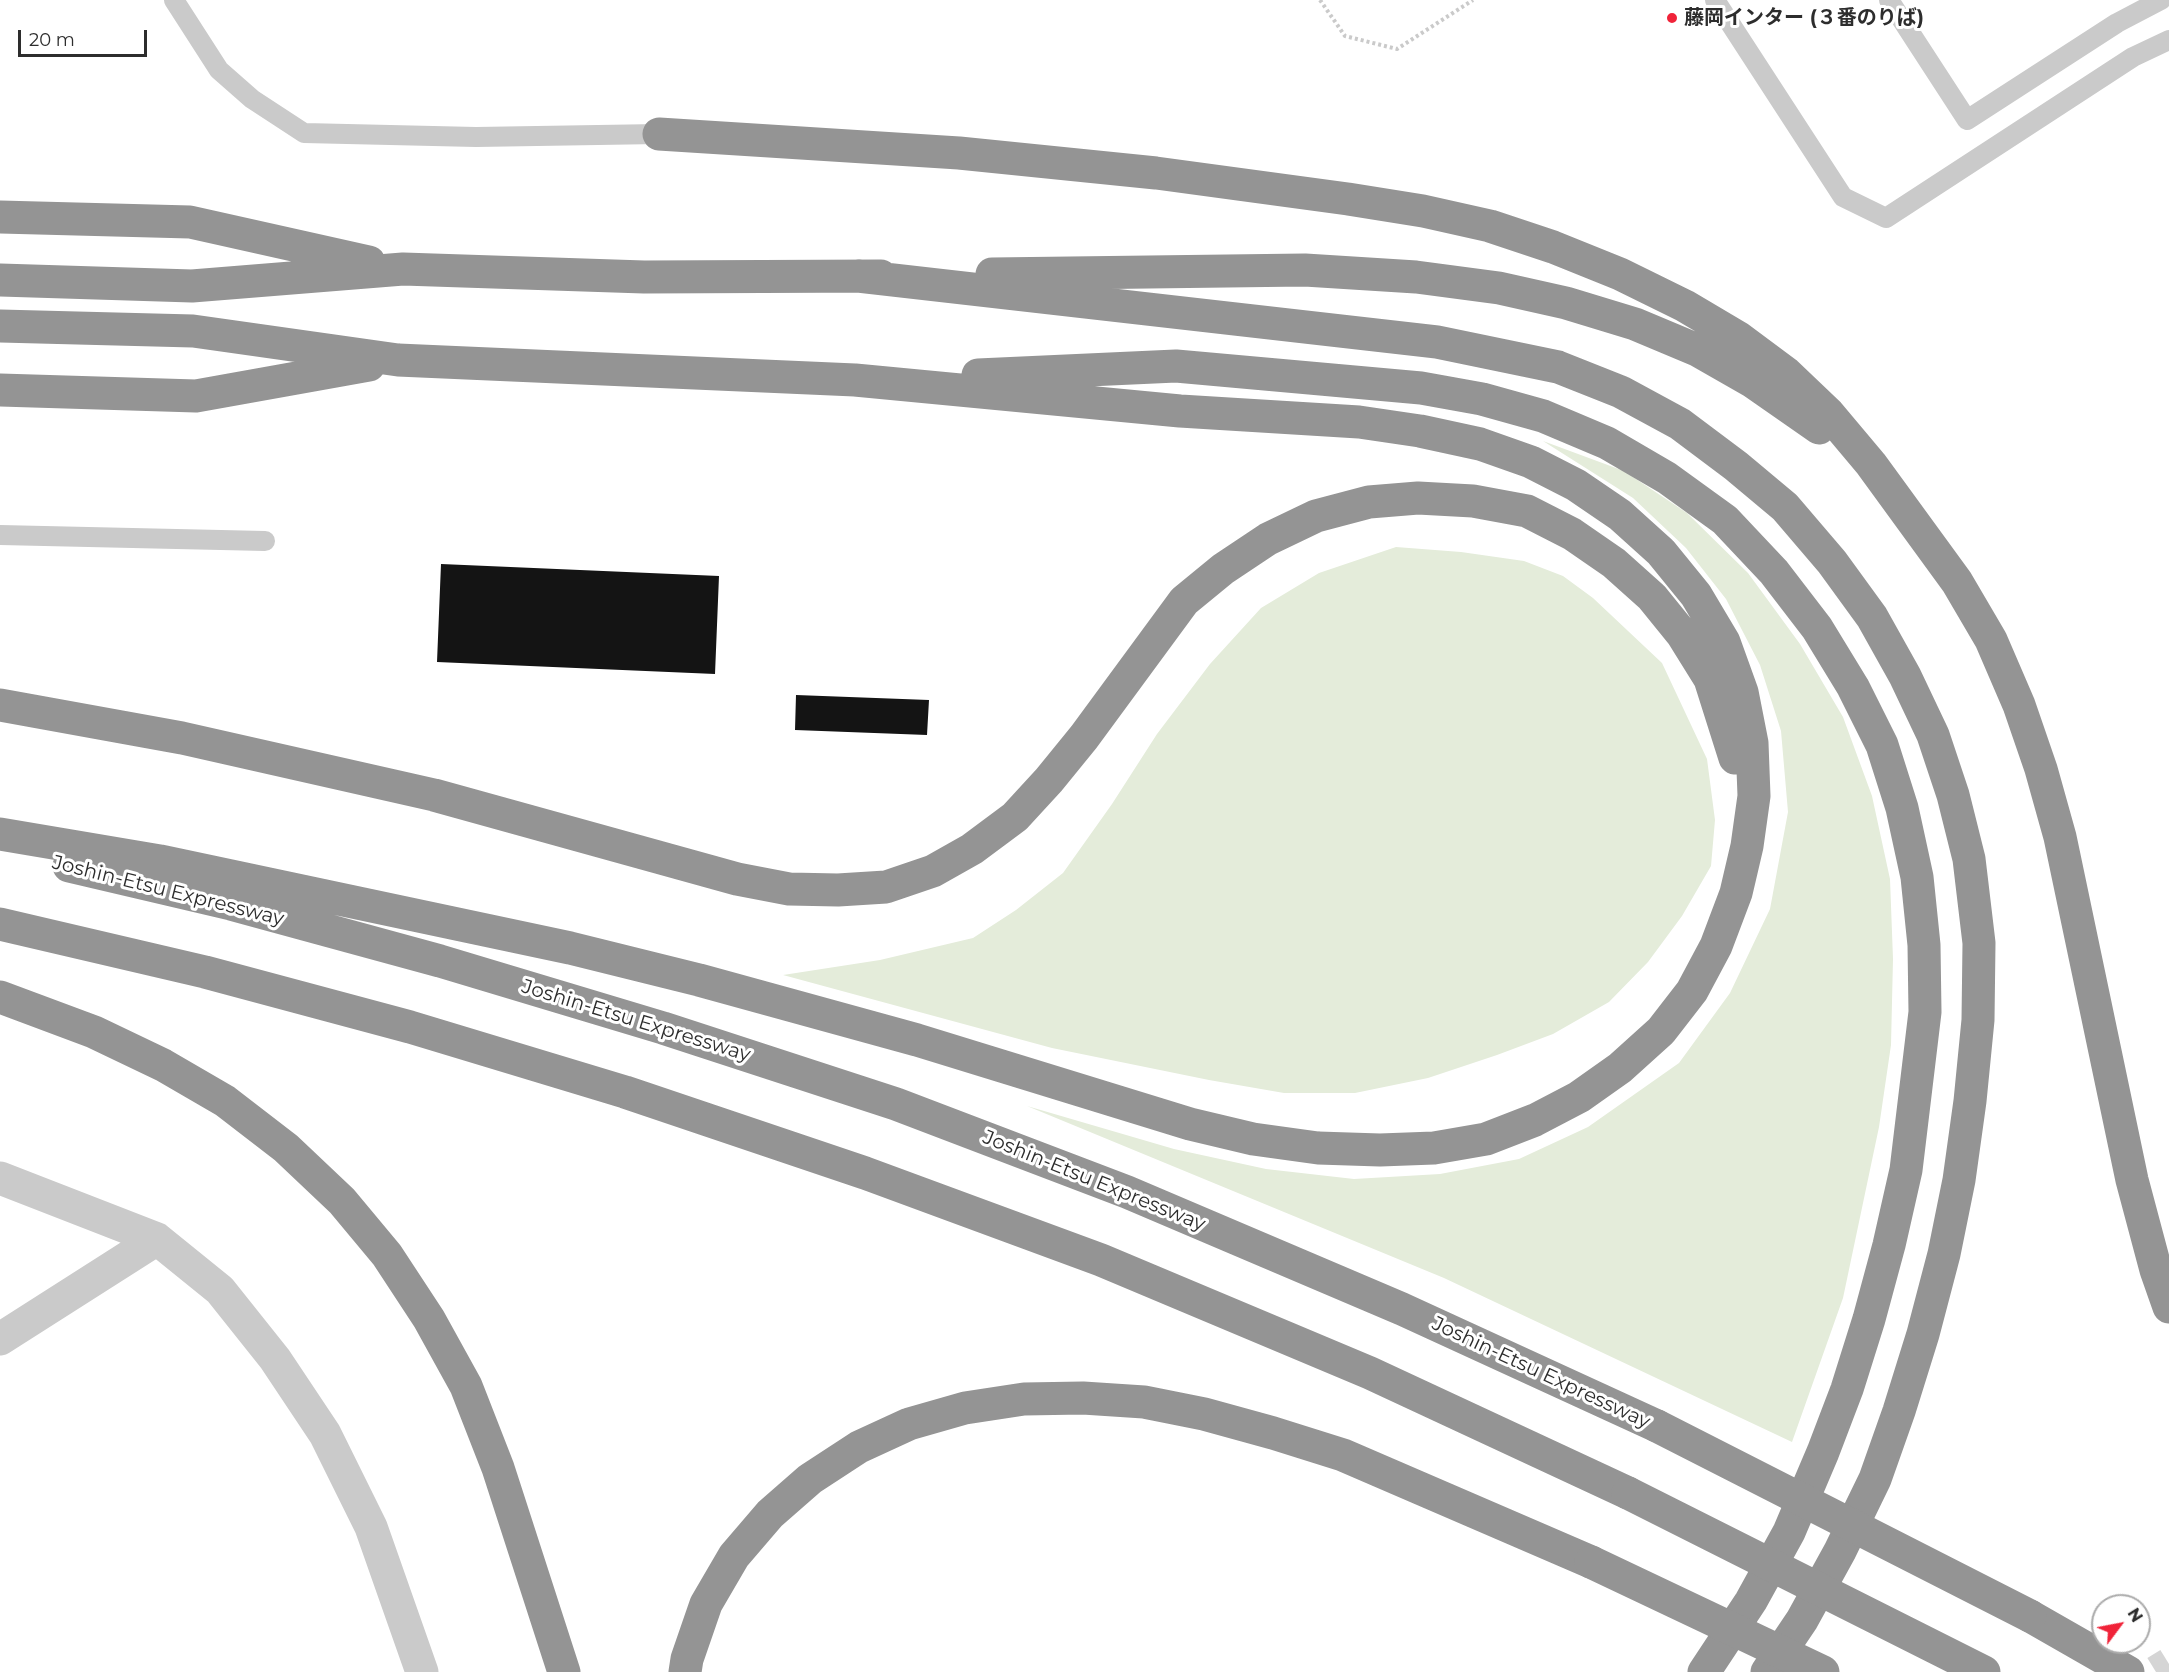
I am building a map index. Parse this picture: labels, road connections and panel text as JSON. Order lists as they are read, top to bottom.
{
  "streets": {
    "highway": ["Joshin-Etsu Expressway"]
  },
  "places": ["藤岡インター (３番のりば)"],
  "scale_bar": "20 m",
  "north": "top right"
}
